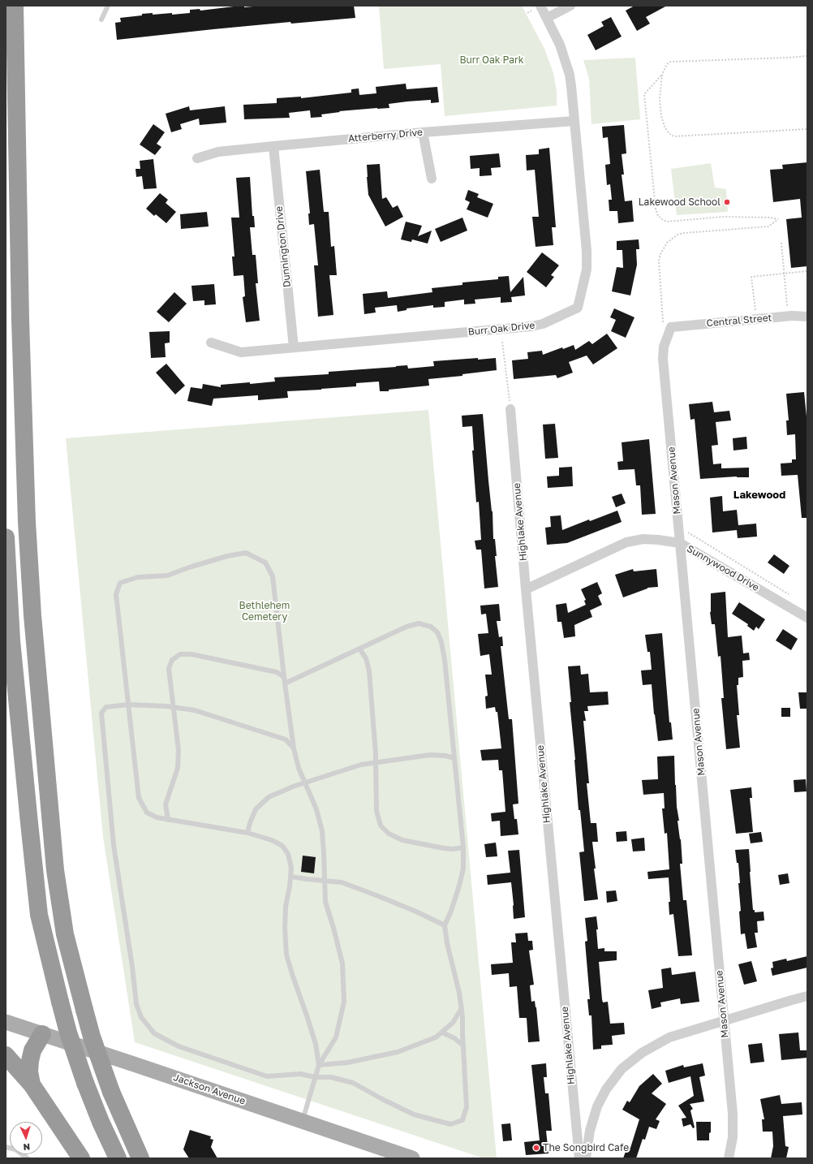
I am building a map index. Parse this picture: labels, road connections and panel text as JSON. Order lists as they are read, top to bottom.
{
  "streets": {
    "main road": ["Jackson Avenue"],
    "street": [
      "Atterberry Drive",
      "Dunnington Drive",
      "Central Street",
      "Burr Oak Drive",
      "Mason Avenue",
      "Highlake Avenue",
      "Sunnywood Drive"
    ]
  },
  "crossings": [
    ["Atterberry Drive", "Dunnington Drive"],
    ["Atterberry Drive", "Burr Oak Drive"],
    ["Dunnington Drive", "Burr Oak Drive"],
    ["Central Street", "Mason Avenue"],
    ["Mason Avenue", "Sunnywood Drive"],
    ["Highlake Avenue", "Sunnywood Drive"]
  ],
  "districts": ["Lakewood"],
  "parks": ["Burr Oak Park", "Bethlehem Cemetery"],
  "places": ["Lakewood School", "The Songbird Cafe"],
  "north": "bottom"
}
